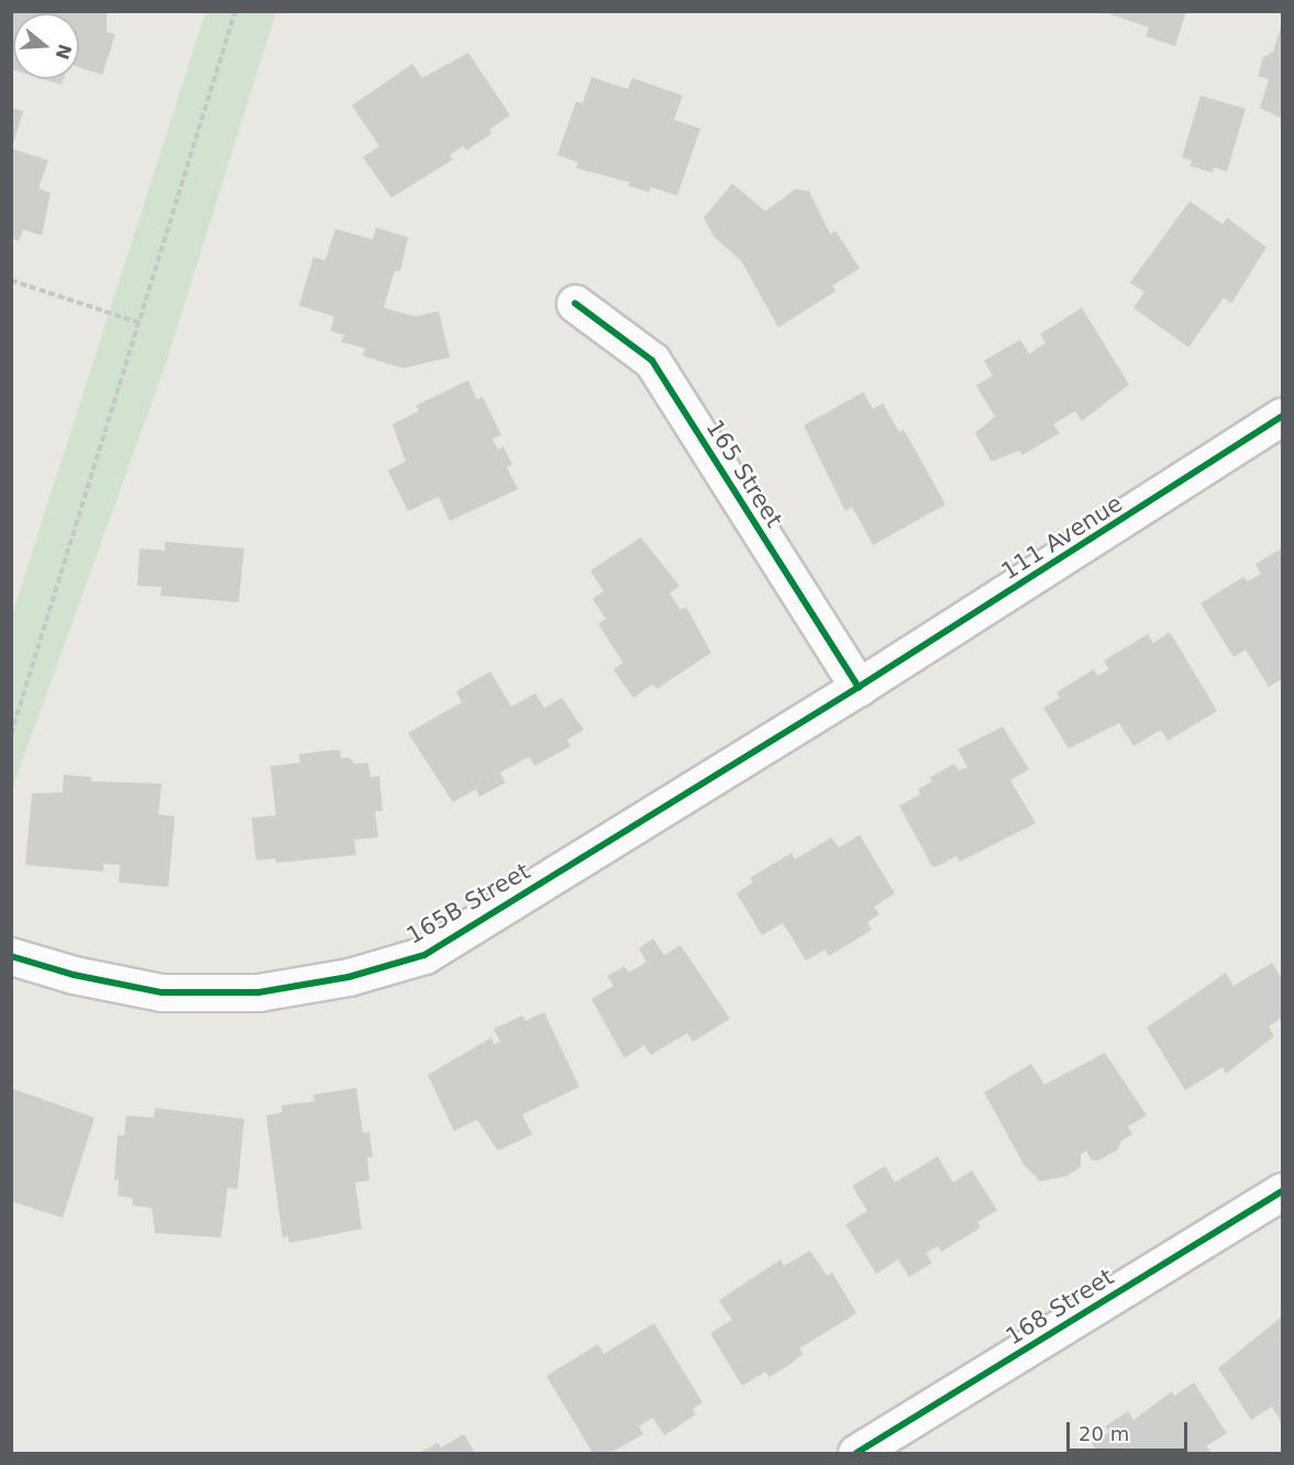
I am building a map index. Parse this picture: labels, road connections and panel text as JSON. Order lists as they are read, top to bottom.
{
  "streets": {
    "street": [
      "165 Street",
      "111 Avenue",
      "165B Street",
      "168 Street"
    ]
  },
  "crossings": [
    ["165 Street", "111 Avenue"],
    ["165 Street", "165B Street"],
    ["111 Avenue", "165B Street"]
  ],
  "scale_bar": "20 m",
  "north": "right"
}
